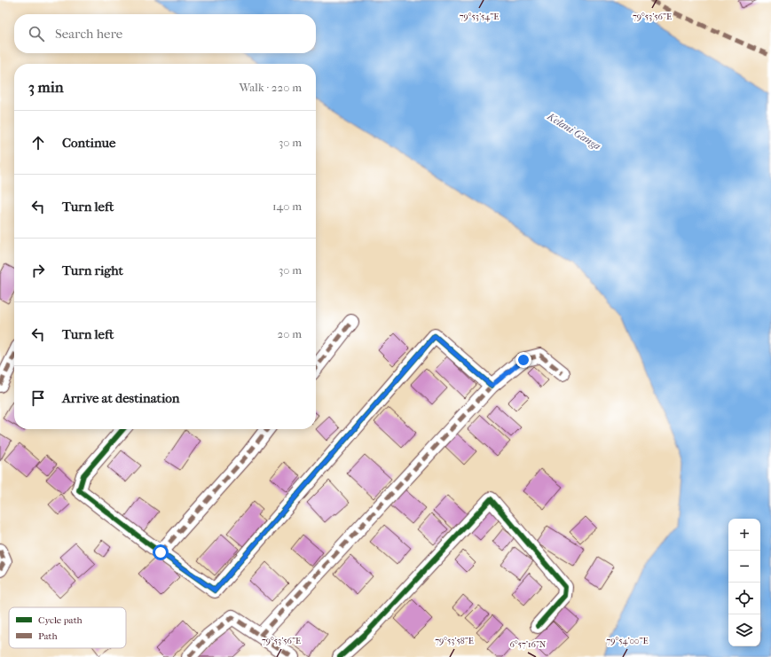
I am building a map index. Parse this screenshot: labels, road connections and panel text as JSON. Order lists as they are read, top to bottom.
{
  "water": ["Kelani Ganga"],
  "legend": ["Cycle path", "Path"],
  "page": {
    "search": "Search here",
    "heading": ["3 min", "Walk · 220 m"],
    "list": [
      ["Continue", "30 m"],
      ["Turn left", "140 m"],
      ["Turn right", "30 m"],
      ["Turn left", "20 m"],
      "Arrive at destination"
    ],
    "map_buttons": ["+", "−"]
  },
  "coordinates": [
    "79°53'54\"E",
    "79°53'56\"E",
    "79°53'58\"E",
    "79°54'00\"E",
    "6°57'16\"N"
  ]
}
